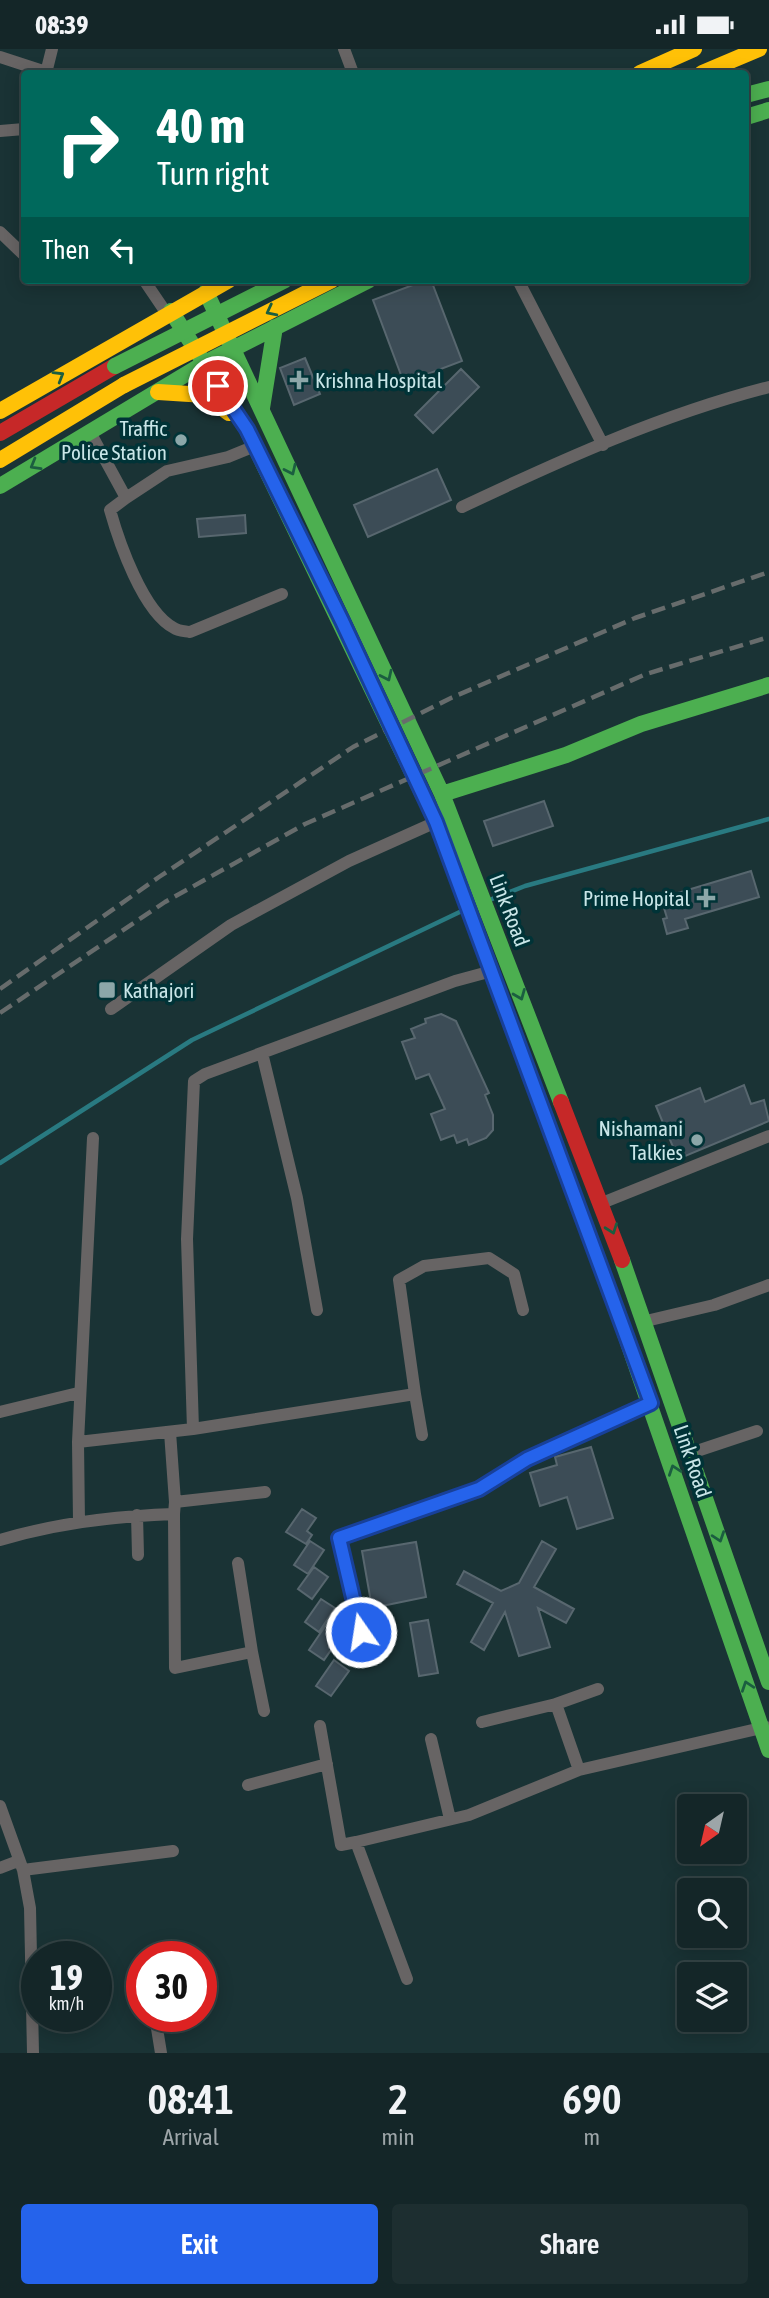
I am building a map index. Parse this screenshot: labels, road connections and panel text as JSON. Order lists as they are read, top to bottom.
{
  "streets": {
    "main road": ["Link Road"]
  },
  "places": {
    "health": ["Krishna Hospital", "Prime Hopital"],
    "other": ["Traffic Police Station", "Nishamani Talkies"],
    "transit": ["Kathajori"]
  },
  "north": "bottom left",
  "page": {
    "status": "08:39",
    "turn": ["40 m", "Turn right"],
    "then": "Then",
    "speed": "19 km/h",
    "limit": "30",
    "eta": [
      "08:41",
      "Arrival",
      "2",
      "min",
      "690",
      "m"
    ],
    "buttons": ["Exit", "Share"]
  }
}
